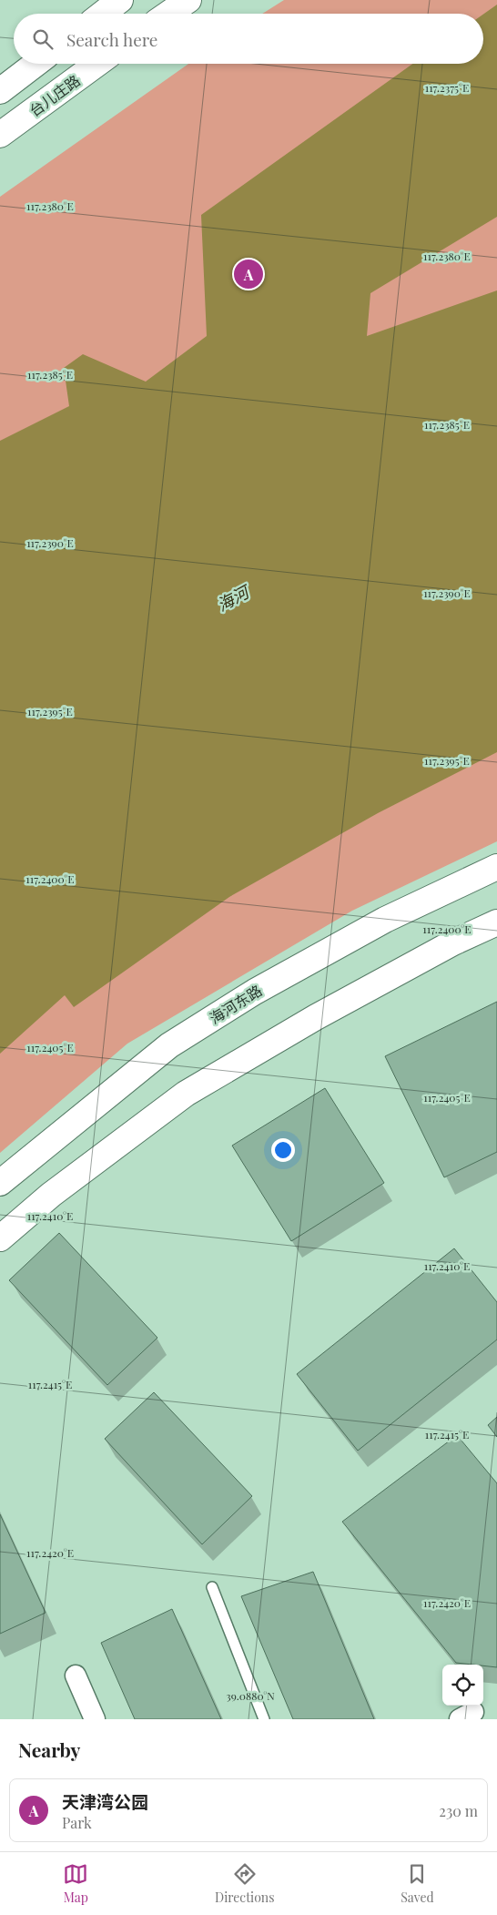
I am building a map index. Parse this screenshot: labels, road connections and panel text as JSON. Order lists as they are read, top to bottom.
{
  "streets": {
    "main road": ["台儿庄路", "海河东路"]
  },
  "water": ["海河"],
  "page": {
    "search": "Search here",
    "pins": "A",
    "heading": "Nearby",
    "list": [
      {
        "mark": "A",
        "name": "天津湾公园",
        "note": "Park",
        "value": "230 m"
      }
    ],
    "nav": ["Map", "Directions", "Saved"]
  },
  "coordinates": [
    "117.2375°E",
    "117.2380°E",
    "117.2385°E",
    "117.2390°E",
    "117.2395°E",
    "117.2400°E",
    "117.2405°E",
    "117.2410°E",
    "117.2415°E",
    "117.2420°E",
    "39.0880°N"
  ]
}
